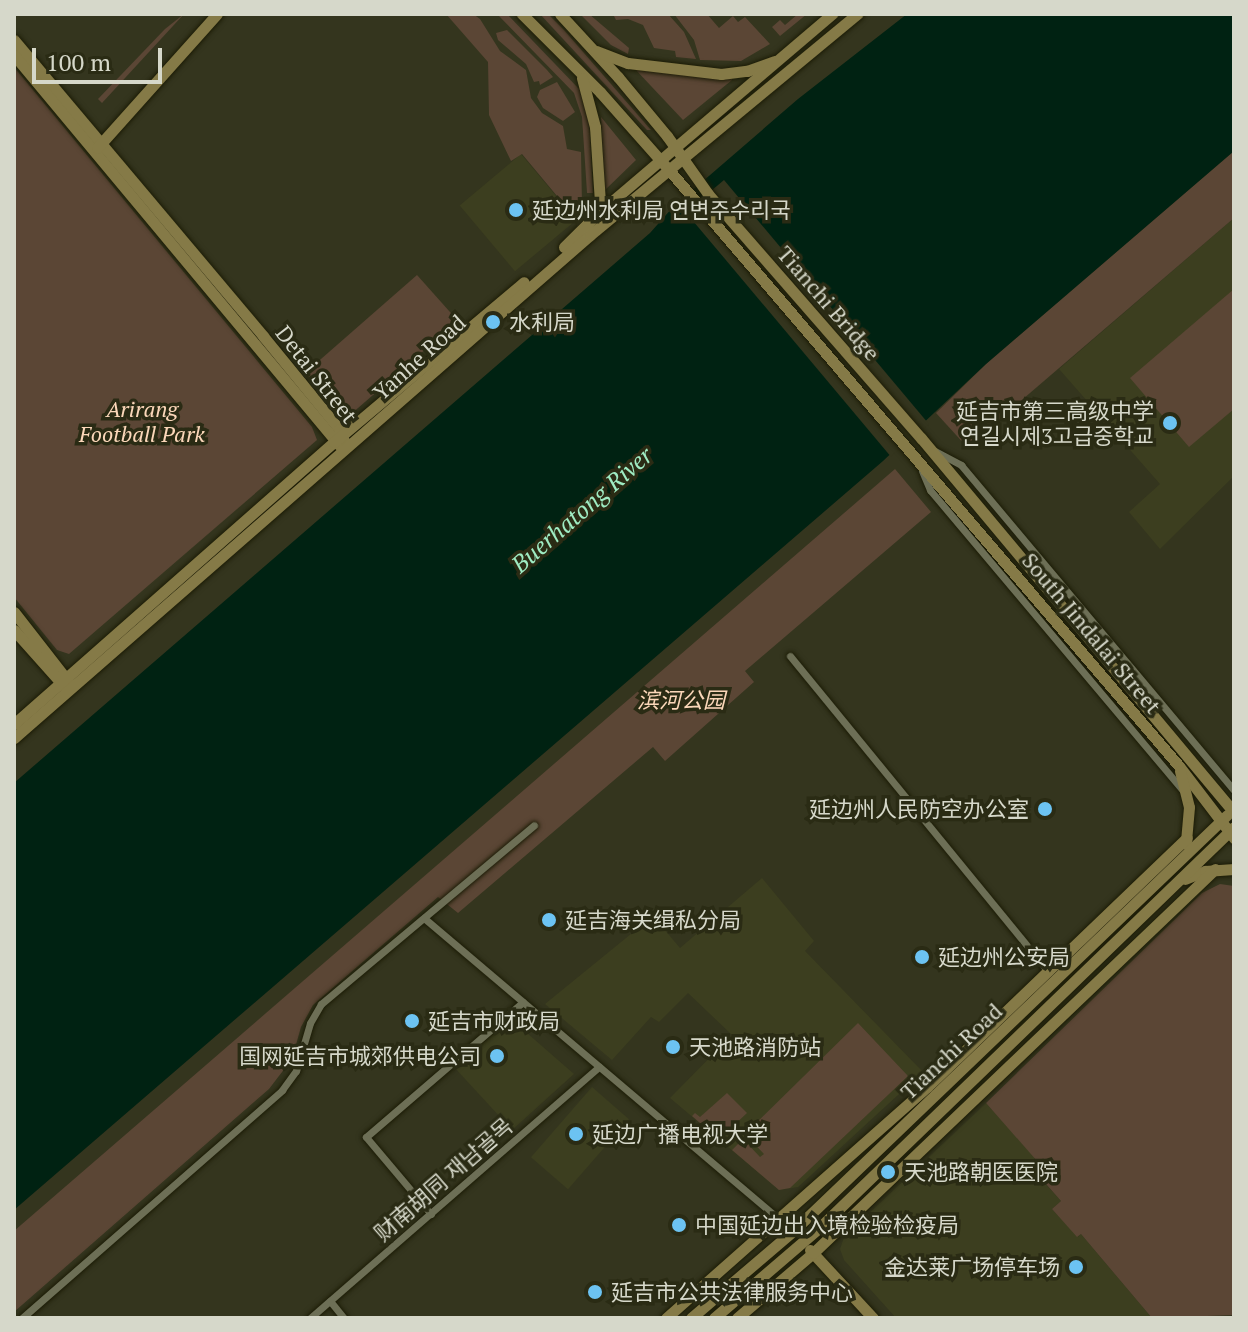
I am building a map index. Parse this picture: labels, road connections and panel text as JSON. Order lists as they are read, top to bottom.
{
  "streets": {
    "main road": [
      "Tianchi Bridge",
      "Yanhe Road",
      "Detai Street",
      "South Jindalai Street",
      "Tianchi Road"
    ],
    "street": ["财南胡同 재남골목"]
  },
  "crossings": [
    ["Tianchi Bridge", "Yanhe Road"],
    ["Tianchi Bridge", "South Jindalai Street"],
    ["Yanhe Road", "Detai Street"],
    ["South Jindalai Street", "Tianchi Road"]
  ],
  "water": ["Buerhatong River"],
  "parks": ["Arirang Football Park", "滨河公园"],
  "places": [
    "延边州水利局 연변주수리국",
    "水利局",
    "延吉市第三高级中学 연길시제3고급중학교",
    "延边州人民防空办公室",
    "延吉海关缉私分局",
    "延边州公安局",
    "延吉市财政局",
    "天池路消防站",
    "国网延吉市城郊供电公司",
    "延边广播电视大学",
    "天池路朝医医院",
    "中国延边出入境检验检疫局",
    "金达莱广场停车场",
    "延吉市公共法律服务中心"
  ],
  "scale_bar": "100 m"
}
